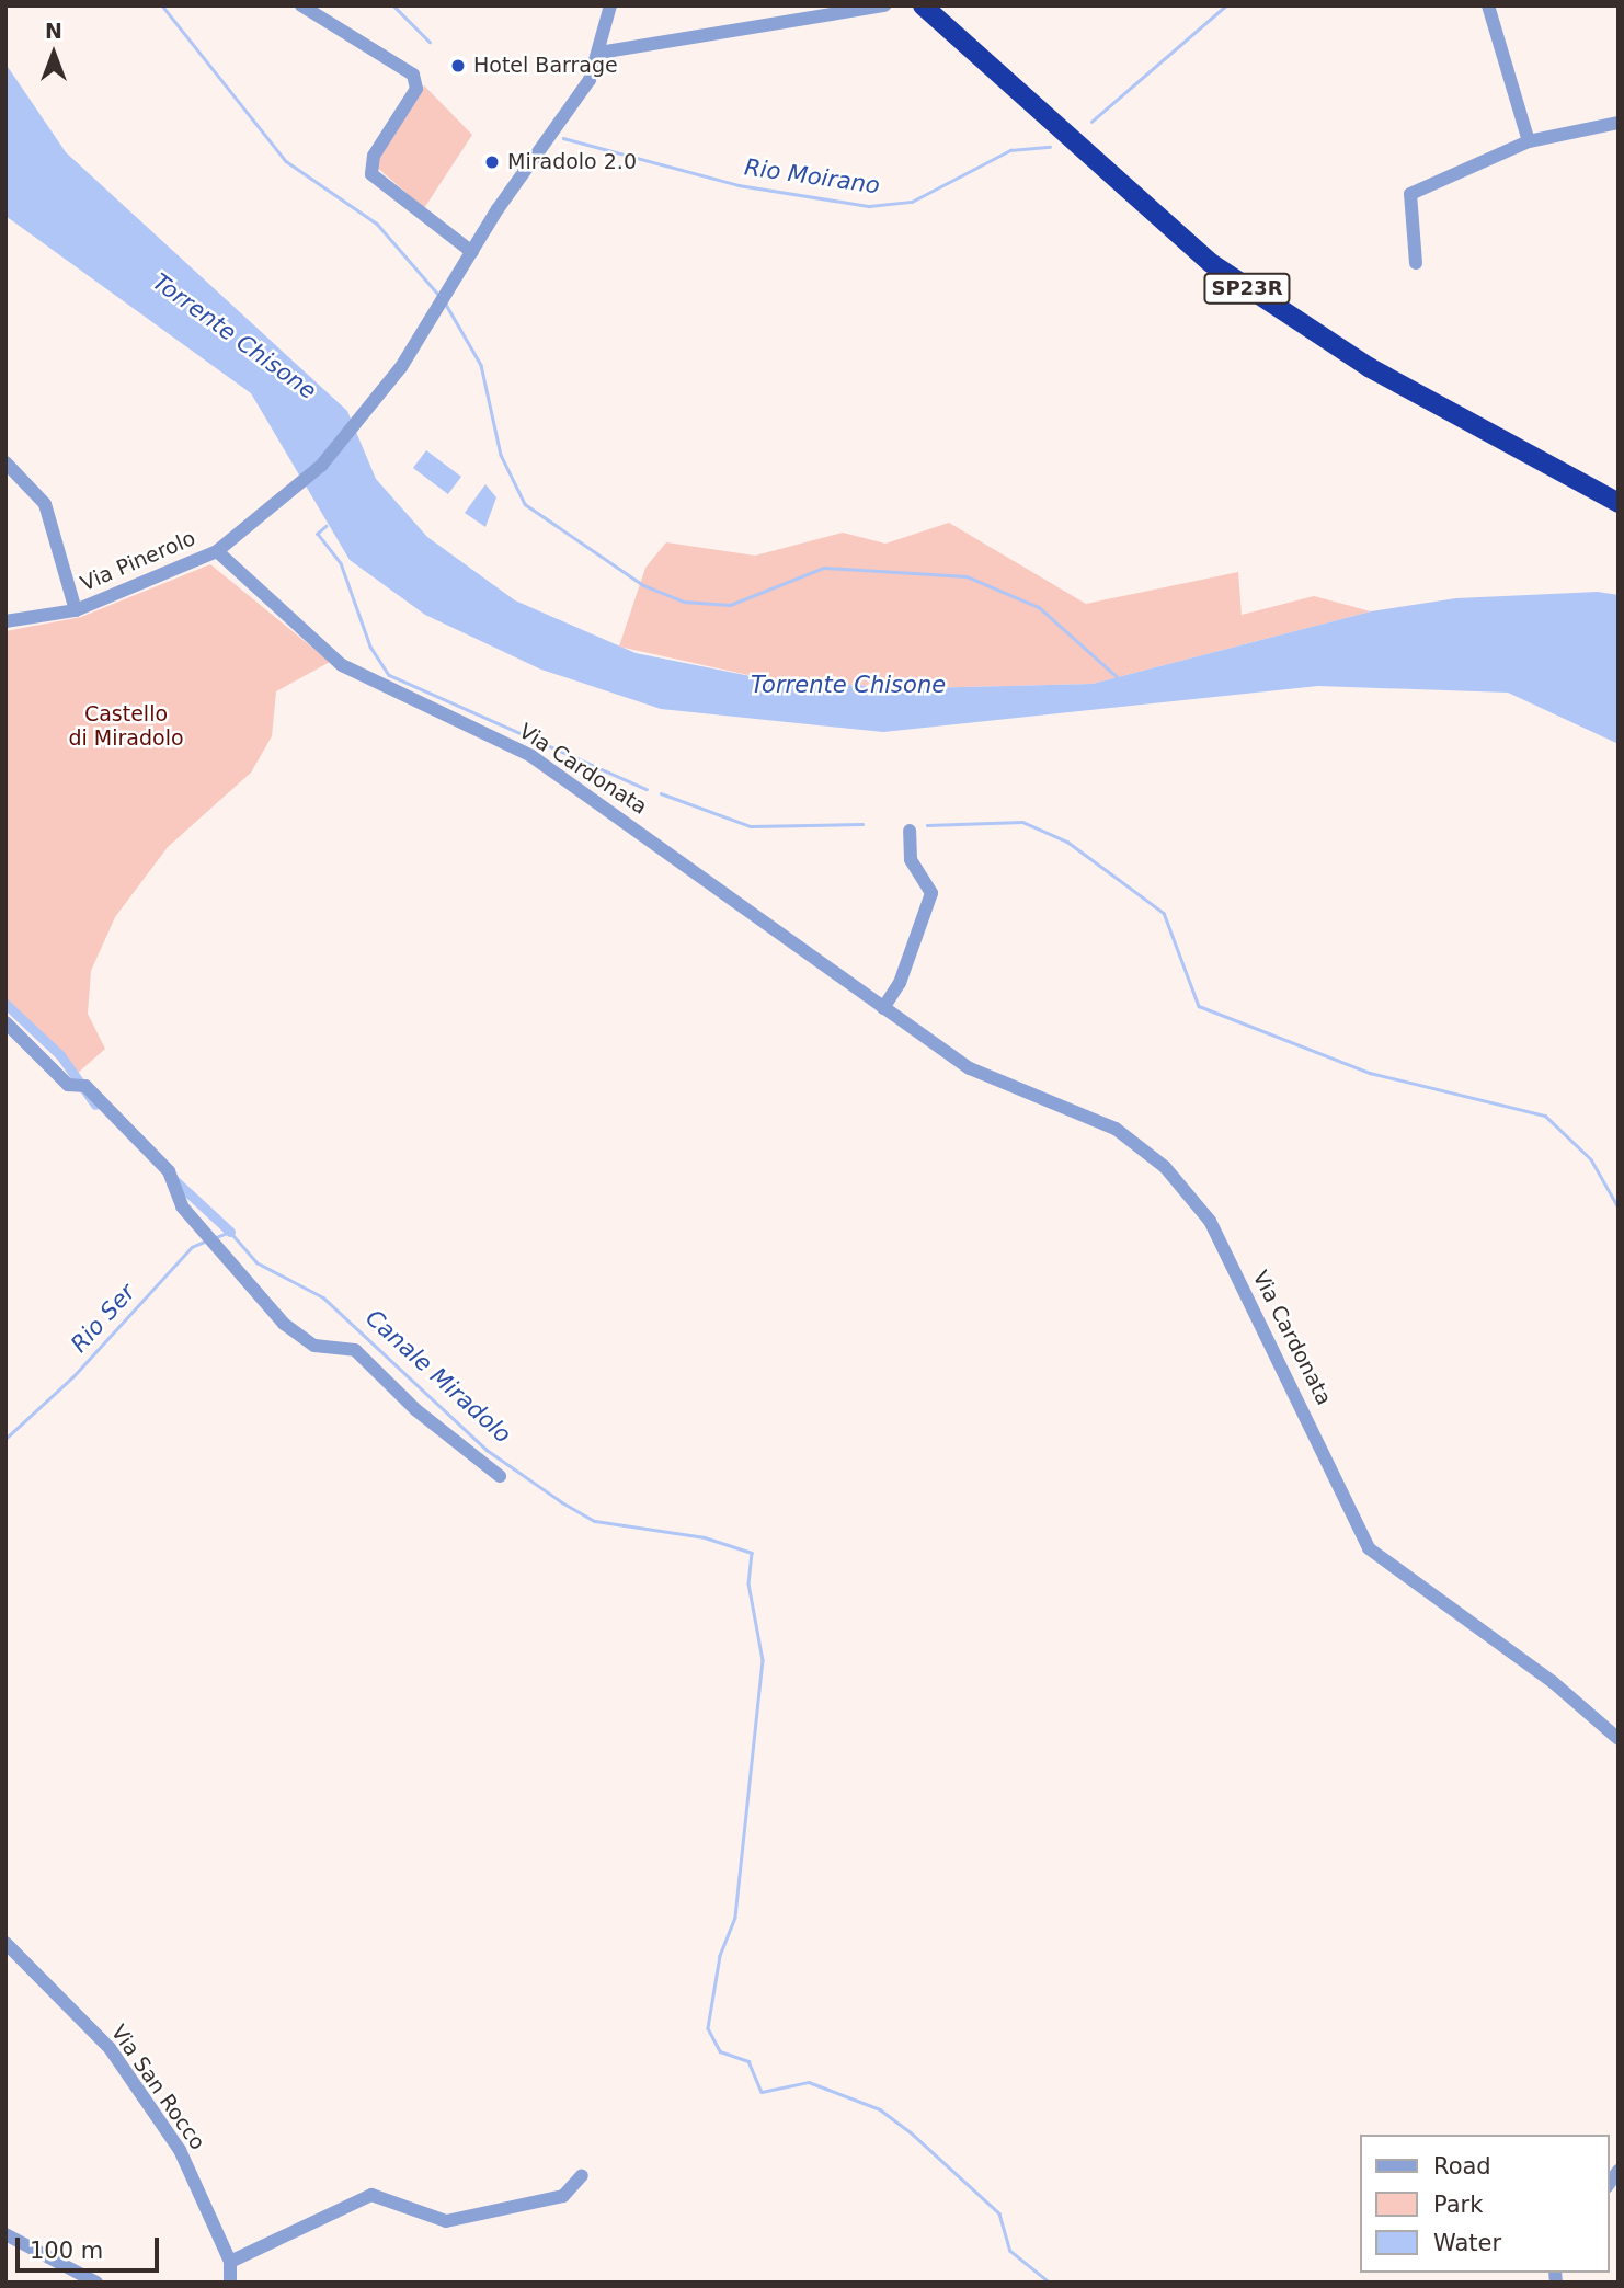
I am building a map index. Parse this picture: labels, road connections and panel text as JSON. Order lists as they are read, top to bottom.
{
  "streets": {
    "highway": ["SP23R"],
    "street": ["Via Pinerolo", "Via Cardonata", "Via San Rocco"]
  },
  "crossings": [
    ["Via Pinerolo", "Via Cardonata"]
  ],
  "water": [
    "Rio Moirano",
    "Torrente Chisone",
    "Rio Ser",
    "Canale Miradolo"
  ],
  "parks": ["Castello di Miradolo"],
  "places": ["Hotel Barrage", "Miradolo 2.0"],
  "legend": ["Road", "Park", "Water"],
  "scale_bar": "100 m",
  "north": "top"
}
